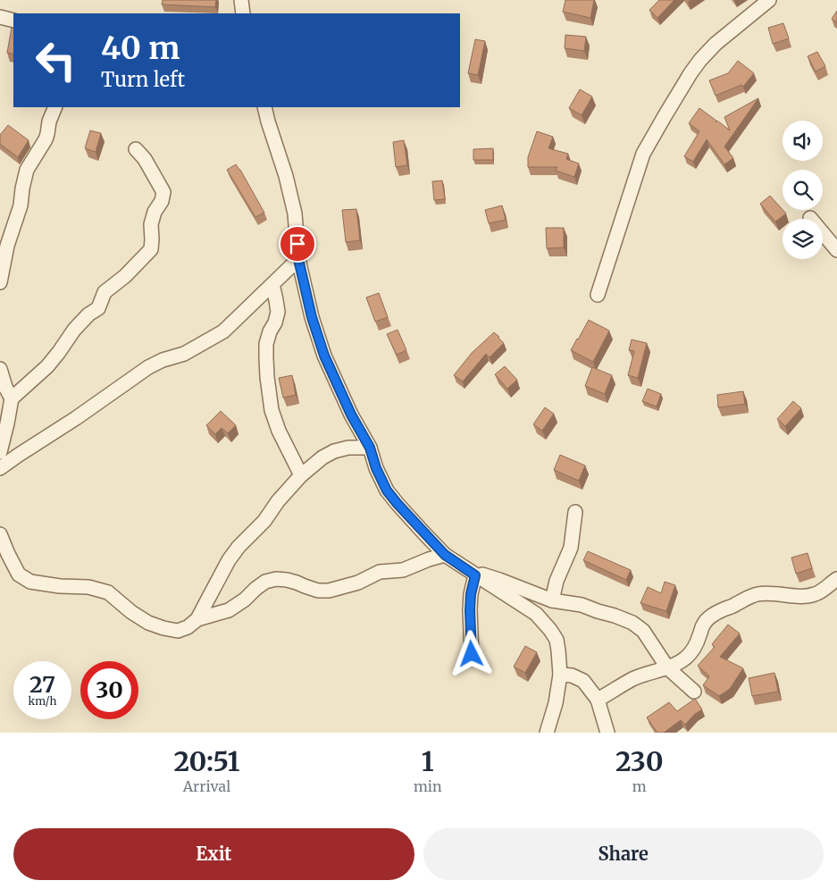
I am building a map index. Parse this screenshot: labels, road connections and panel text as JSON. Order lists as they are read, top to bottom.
{
  "page": {
    "turn": ["40 m", "Turn left"],
    "speed": "27 km/h",
    "limit": "30",
    "eta": [
      "20:51",
      "Arrival",
      "1",
      "min",
      "230",
      "m"
    ],
    "buttons": ["Exit", "Share"]
  }
}
